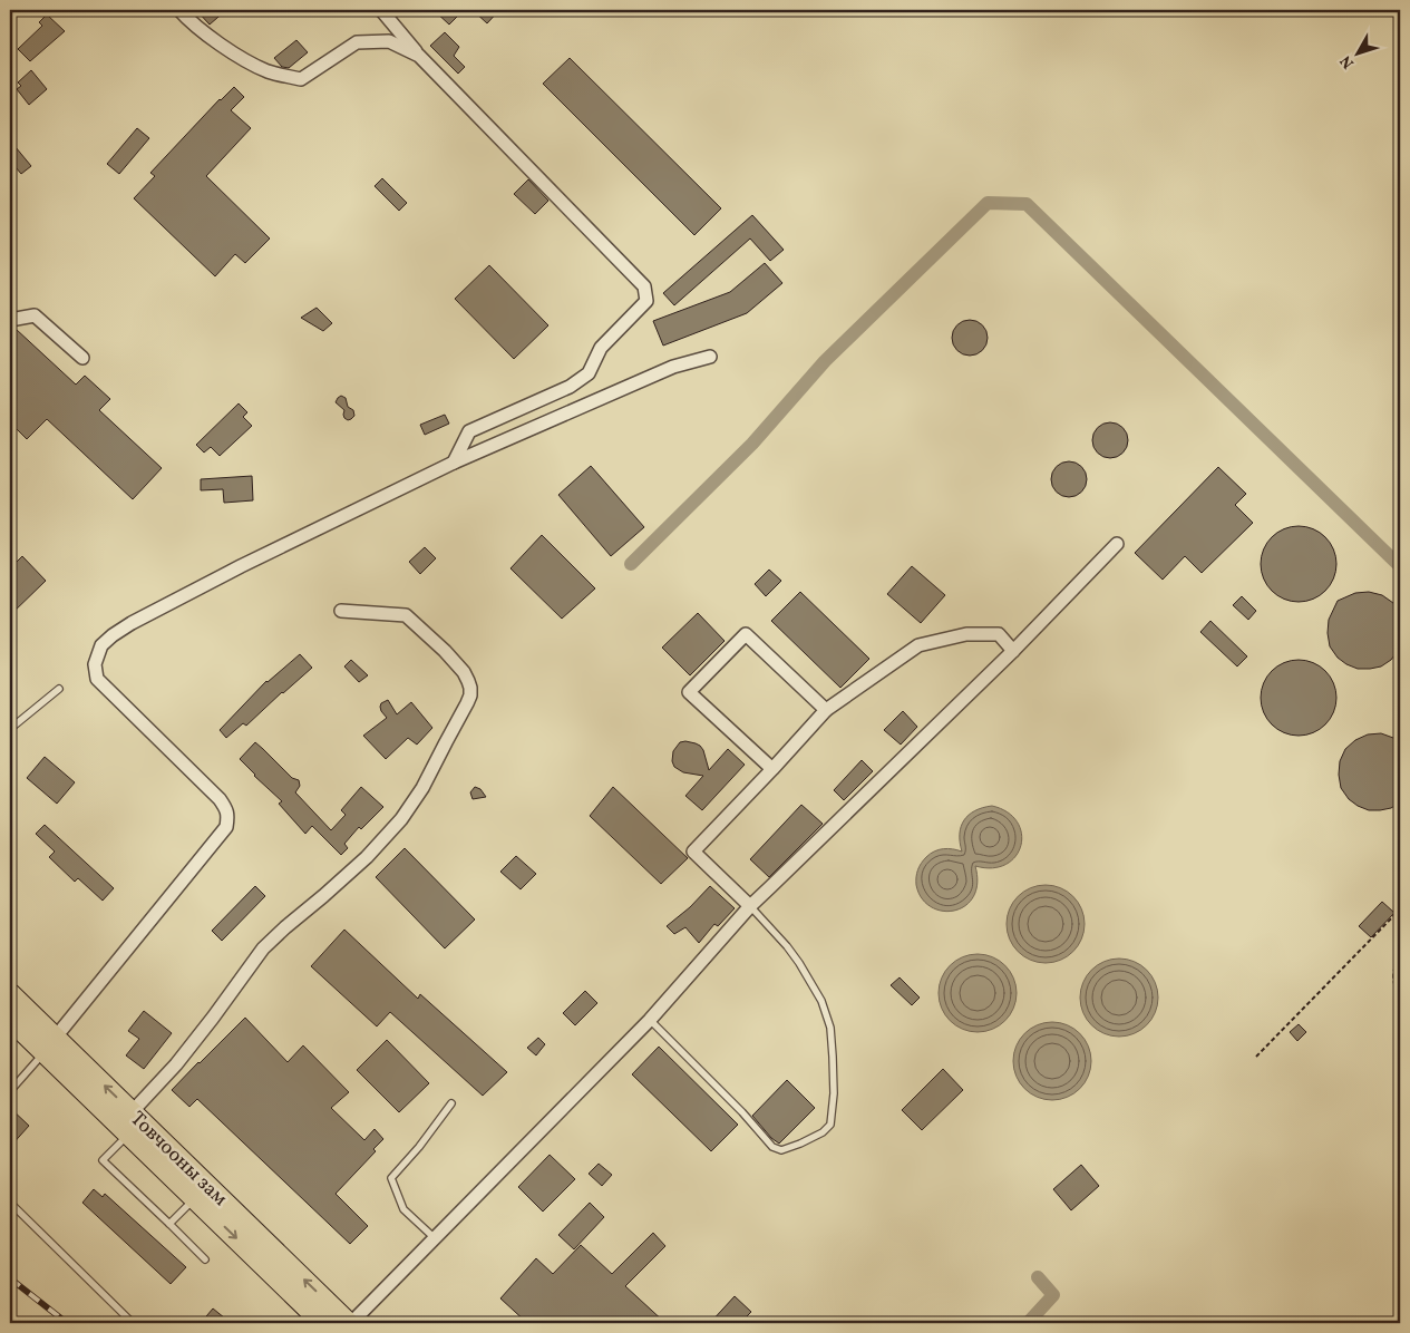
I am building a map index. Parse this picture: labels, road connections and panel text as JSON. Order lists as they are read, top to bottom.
{
  "streets": {
    "highway": ["Товчооны зам"]
  },
  "north": "bottom left"
}
